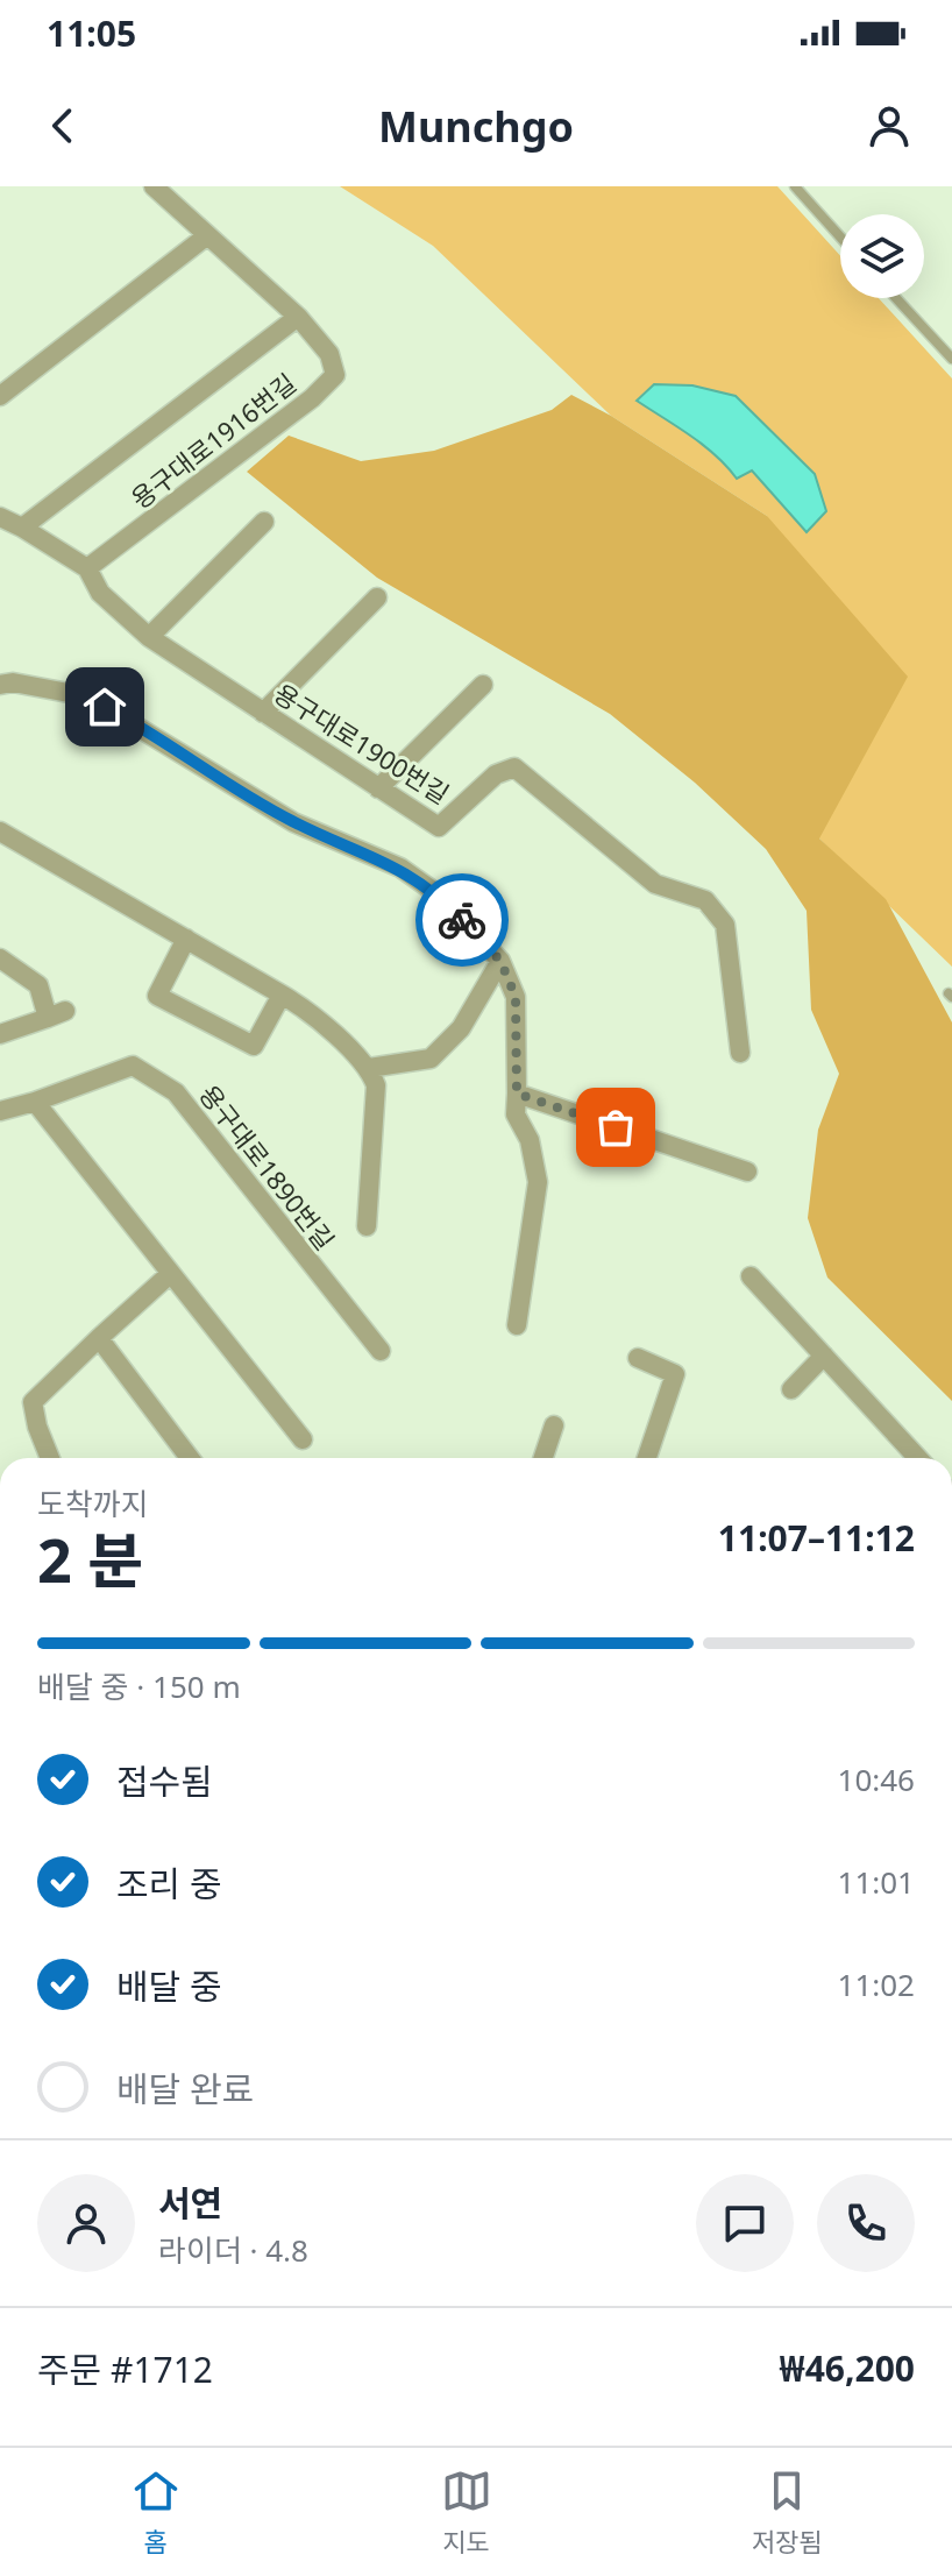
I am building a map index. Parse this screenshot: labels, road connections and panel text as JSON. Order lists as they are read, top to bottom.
{
  "streets": {
    "street": ["용구대로1916번길", "용구대로1900번길", "용구대로1890번길"]
  },
  "crossings": [
    ["용구대로1916번길", "용구대로1900번길"]
  ],
  "page": {
    "status": "11:05",
    "header": "Munchgo",
    "heading": ["2 분", "도착까지", "11:07–11:12"],
    "panel": [
      "서연",
      "라이더 · 4.8",
      "주문 #1712",
      "₩46,200"
    ],
    "bar": "배달 중 · 150 m",
    "list": [
      ["접수됨", "10:46"],
      ["조리 중", "11:01"],
      ["배달 중", "11:02"],
      "배달 완료"
    ],
    "tabs": ["홈", "지도", "저장됨"]
  }
}
